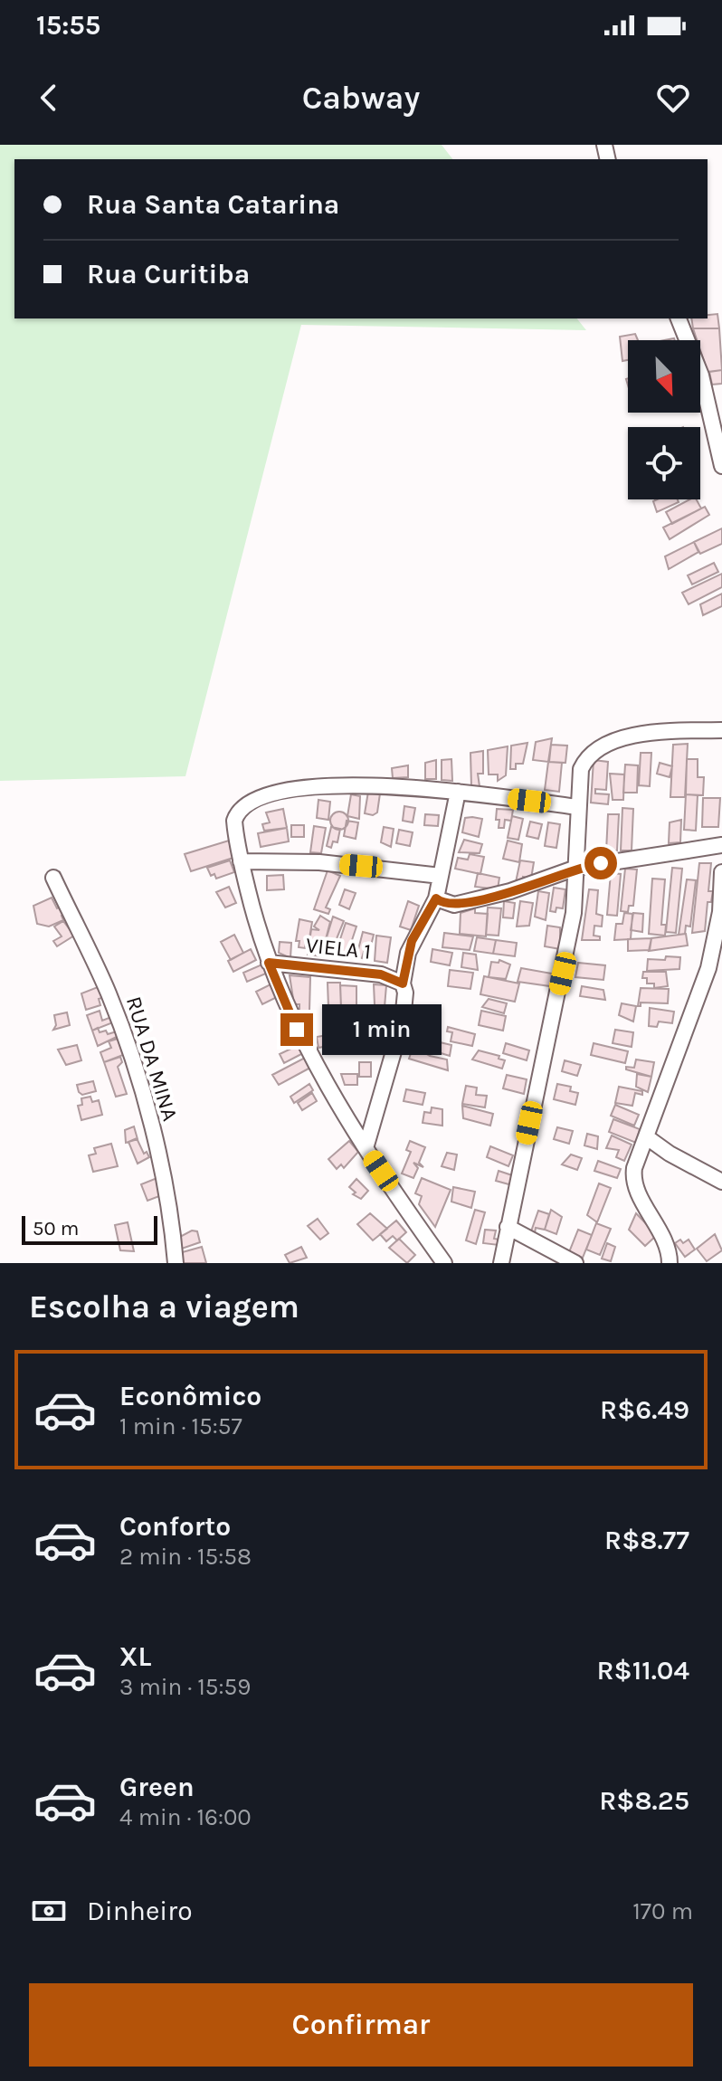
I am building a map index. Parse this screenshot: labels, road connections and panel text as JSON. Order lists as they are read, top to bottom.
{
  "streets": {
    "street": ["VIELA 1", "RUA DA MINA"]
  },
  "scale_bar": "50 m",
  "north": "bottom right",
  "page": {
    "status": "15:55",
    "header": "Cabway",
    "banner": ["Rua Santa Catarina", "Rua Curitiba"],
    "bubble": "1 min",
    "scale": "50 m",
    "heading": "Escolha a viagem",
    "list": [
      {
        "name": "Econômico",
        "note": "1 min · 15:57",
        "value": "R$6.49"
      },
      {
        "name": "Conforto",
        "note": "2 min · 15:58",
        "value": "R$8.77"
      },
      {
        "name": "XL",
        "note": "3 min · 15:59",
        "value": "R$11.04"
      },
      {
        "name": "Green",
        "note": "4 min · 16:00",
        "value": "R$8.25"
      }
    ],
    "pay": ["Dinheiro", "170 m"],
    "buttons": "Confirmar"
  }
}
